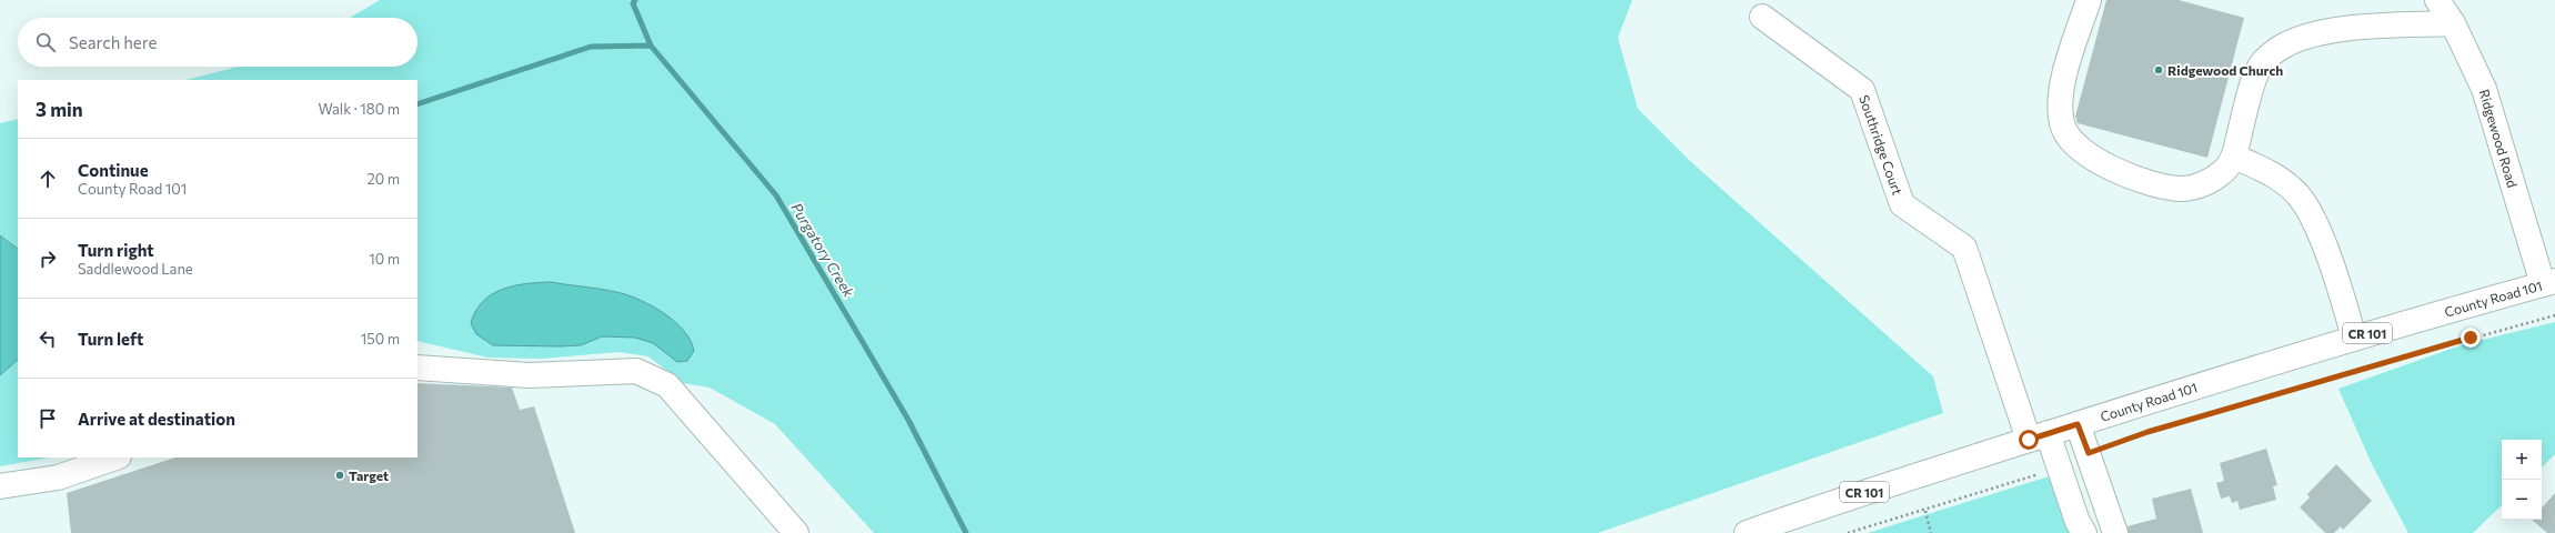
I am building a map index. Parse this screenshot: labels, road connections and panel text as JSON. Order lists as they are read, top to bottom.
{
  "streets": {
    "street": [
      "Ridgewood Road",
      "Southridge Court",
      "County Road 101",
      "CR 101"
    ]
  },
  "crossings": [
    ["Ridgewood Road", "County Road 101"],
    ["Southridge Court", "County Road 101"]
  ],
  "water": ["Purgatory Creek"],
  "places": ["Ridgewood Church", "Target"],
  "page": {
    "search": "Search here",
    "heading": ["3 min", "Walk · 180 m"],
    "list": [
      ["Continue", "County Road 101", "20 m"],
      ["Turn right", "Saddlewood Lane", "10 m"],
      ["Turn left", "150 m"],
      "Arrive at destination"
    ],
    "map_buttons": ["+", "−"]
  }
}
